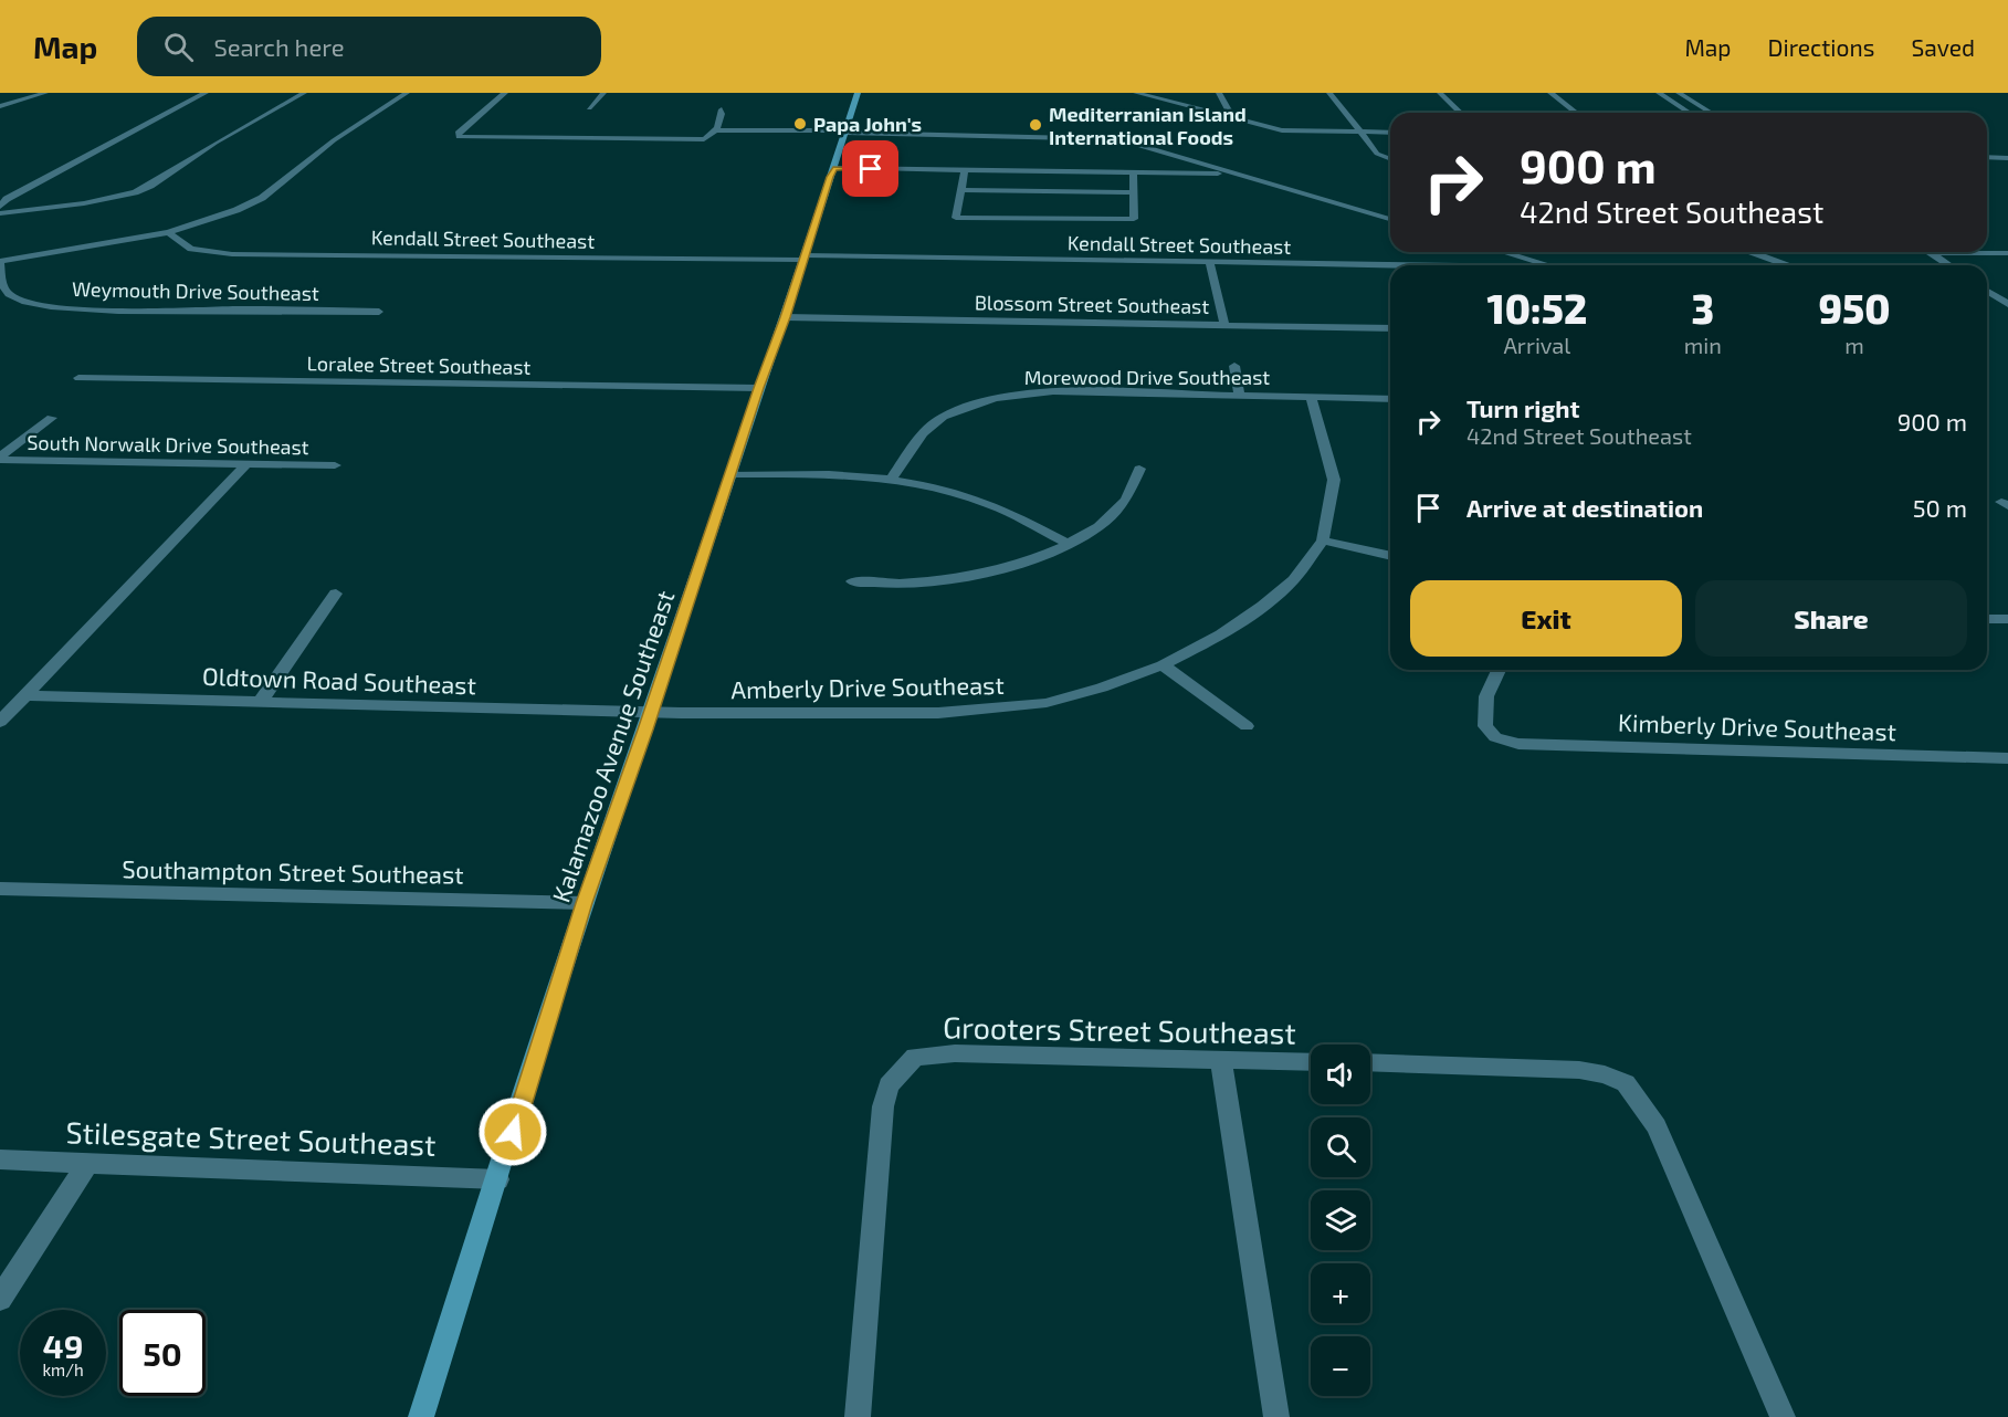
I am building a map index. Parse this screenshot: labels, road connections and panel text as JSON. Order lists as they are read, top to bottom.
{
  "streets": {
    "main road": ["Kalamazoo Avenue Southeast"],
    "street": [
      "Kendall Street Southeast",
      "Weymouth Drive Southeast",
      "Blossom Street Southeast",
      "Loralee Street Southeast",
      "Morewood Drive Southeast",
      "South Norwalk Drive Southeast",
      "Oldtown Road Southeast",
      "Amberly Drive Southeast",
      "Kimberly Drive Southeast",
      "Southampton Street Southeast",
      "Grooters Street Southeast",
      "Stilesgate Street Southeast"
    ]
  },
  "crossings": [
    ["Kendall Street Southeast", "Kalamazoo Avenue Southeast"],
    ["Blossom Street Southeast", "Kalamazoo Avenue Southeast"],
    ["Loralee Street Southeast", "Kalamazoo Avenue Southeast"],
    ["Morewood Drive Southeast", "Amberly Drive Southeast"],
    ["Oldtown Road Southeast", "Amberly Drive Southeast"],
    ["Oldtown Road Southeast", "Kalamazoo Avenue Southeast"],
    ["Amberly Drive Southeast", "Kalamazoo Avenue Southeast"],
    ["Kalamazoo Avenue Southeast", "Southampton Street Southeast"],
    ["Kalamazoo Avenue Southeast", "Stilesgate Street Southeast"]
  ],
  "places": ["Papa John's", "Mediterranian Island International Foods"],
  "page": {
    "header": "Map",
    "search": "Search here",
    "nav": ["Map", "Directions", "Saved"],
    "turn": ["900 m", "42nd Street Southeast"],
    "eta": [
      "10:52",
      "Arrival",
      "3",
      "min",
      "950",
      "m"
    ],
    "list": [
      {
        "name": "Turn right",
        "note": "42nd Street Southeast",
        "value": "900 m"
      },
      {
        "name": "Arrive at destination",
        "value": "50 m"
      }
    ],
    "buttons": ["Exit", "Share"],
    "map_buttons": ["+", "−"],
    "speed": "49 km/h",
    "limit": "50"
  }
}
